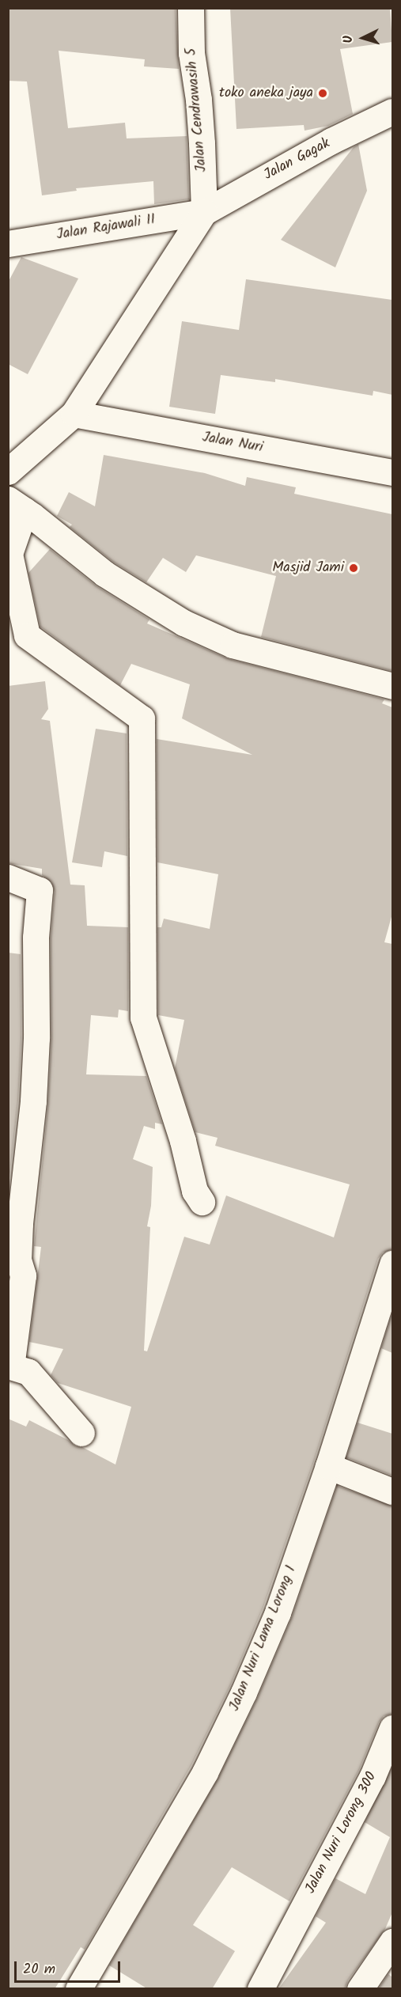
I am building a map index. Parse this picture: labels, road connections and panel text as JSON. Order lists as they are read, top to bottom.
{
  "streets": {
    "street": [
      "Jalan Cendrawasih 5",
      "Jalan Gagak",
      "Jalan Rajawali II",
      "Jalan Nuri",
      "Jalan Nuri Lama Lorong 1",
      "Jalan Nuri Lorong 300"
    ]
  },
  "crossings": [
    ["Jalan Cendrawasih 5", "Jalan Gagak"],
    ["Jalan Cendrawasih 5", "Jalan Rajawali II"],
    ["Jalan Gagak", "Jalan Rajawali II"]
  ],
  "places": ["toko aneka jaya", "Masjid Jami"],
  "scale_bar": "20 m",
  "north": "left"
}
